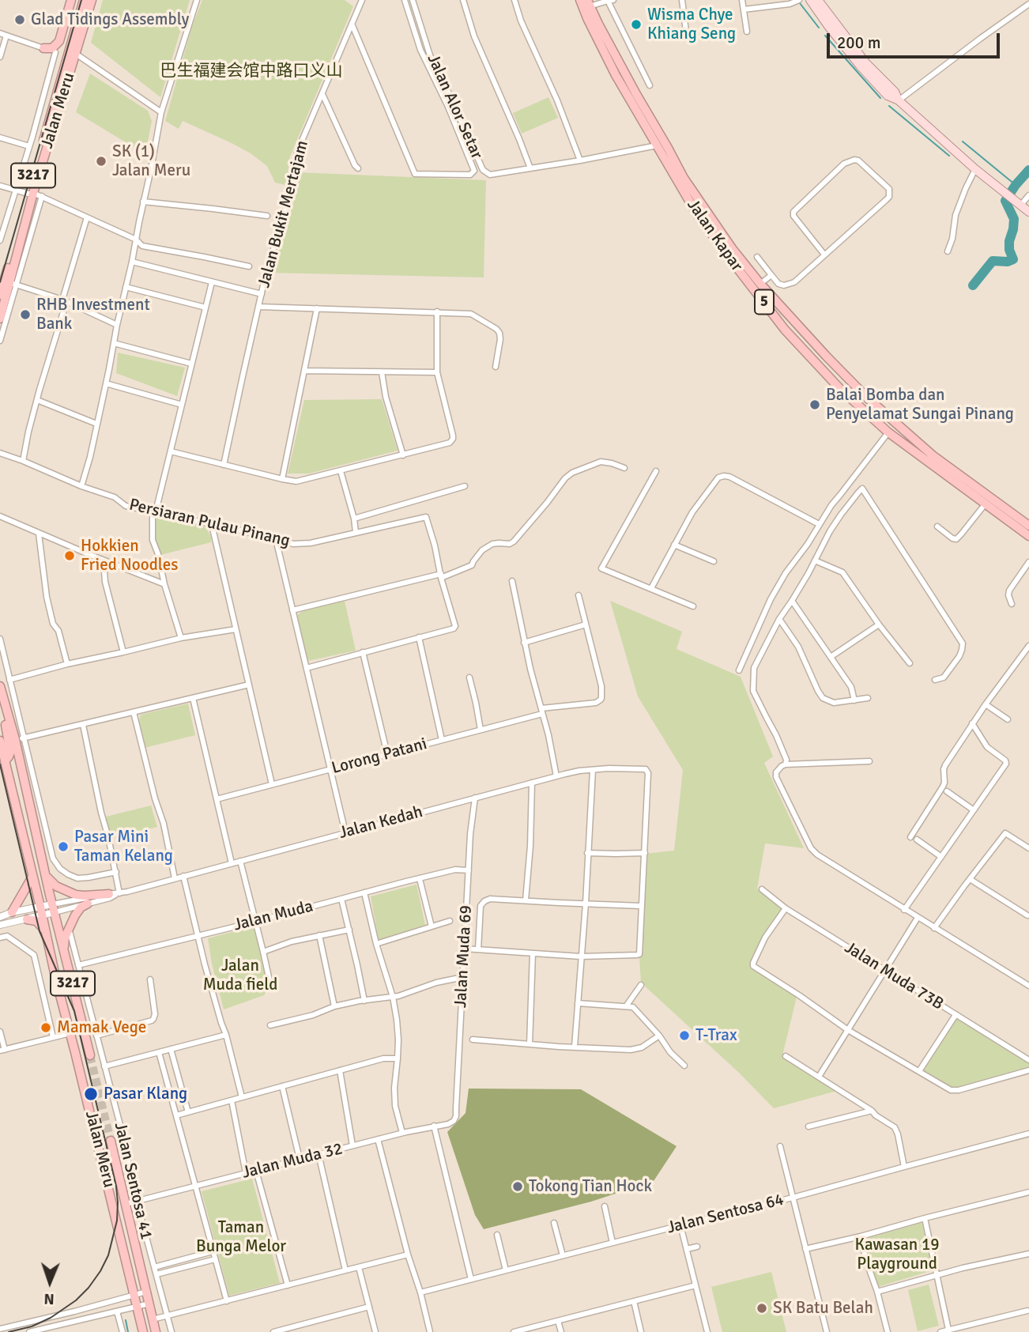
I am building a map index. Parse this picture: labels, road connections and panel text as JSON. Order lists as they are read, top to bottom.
{
  "streets": {
    "highway": [
      "Jalan Meru",
      "3217",
      "Jalan Kapar",
      "5"
    ],
    "street": [
      "Jalan Alor Setar",
      "Jalan Bukit Mertajam",
      "Persiaran Pulau Pinang",
      "Lorong Patani",
      "Jalan Kedah",
      "Jalan Muda",
      "Jalan Muda 69",
      "Jalan Muda 73B",
      "Jalan Muda 32",
      "Jalan Sentosa 41",
      "Jalan Sentosa 64"
    ]
  },
  "crossings": [
    ["Jalan Alor Setar", "Jalan Kapar"],
    ["Jalan Meru", "Jalan Muda 32"],
    ["Jalan Kedah", "Jalan Muda 69"],
    ["Jalan Muda", "Jalan Muda 69"],
    ["Jalan Muda", "Jalan Sentosa 41"],
    ["Jalan Muda 69", "Jalan Muda 32"],
    ["Jalan Muda 32", "Jalan Sentosa 41"]
  ],
  "parks": [
    "巴生福建会馆中路口义山",
    "Jalan Muda field",
    "Taman Bunga Melor",
    "Kawasan 19 Playground"
  ],
  "places": [
    "Glad Tidings Assembly",
    "Wisma Chye Khiang Seng",
    "SK (1) Jalan Meru",
    "RHB Investment Bank",
    "Balai Bomba dan Penyelamat Sungai Pinang",
    "Hokkien Fried Noodles",
    "Pasar Mini Taman Kelang",
    "Mamak Vege",
    "T-Trax",
    "Pasar Klang",
    "Tokong Tian Hock",
    "SK Batu Belah"
  ],
  "scale_bar": "200 m",
  "north": "bottom"
}
